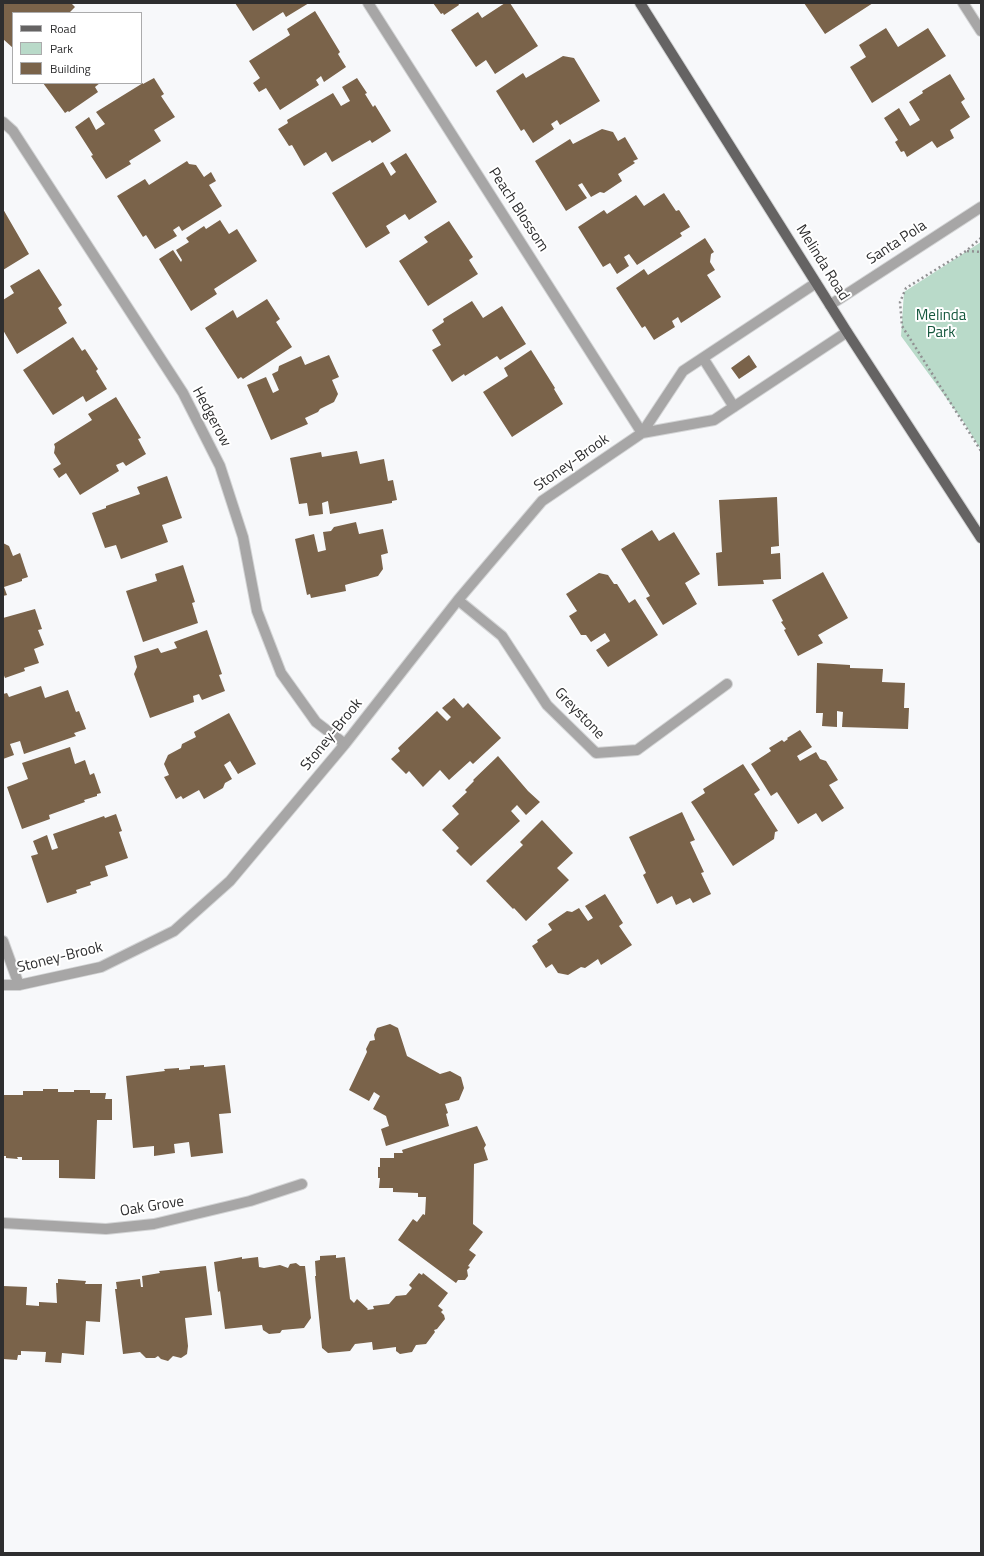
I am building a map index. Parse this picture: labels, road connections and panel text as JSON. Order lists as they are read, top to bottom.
{
  "streets": {
    "main road": ["Melinda Road"],
    "street": [
      "Peach Blossom",
      "Santa Pola",
      "Hedgerow",
      "Stoney-Brook",
      "Greystone",
      "Oak Grove"
    ]
  },
  "crossings": [
    ["Peach Blossom", "Stoney-Brook"],
    ["Santa Pola", "Melinda Road"],
    ["Melinda Road", "Stoney-Brook"],
    ["Hedgerow", "Stoney-Brook"],
    ["Stoney-Brook", "Greystone"]
  ],
  "parks": ["Melinda Park"],
  "legend": ["Road", "Park", "Building"]
}
